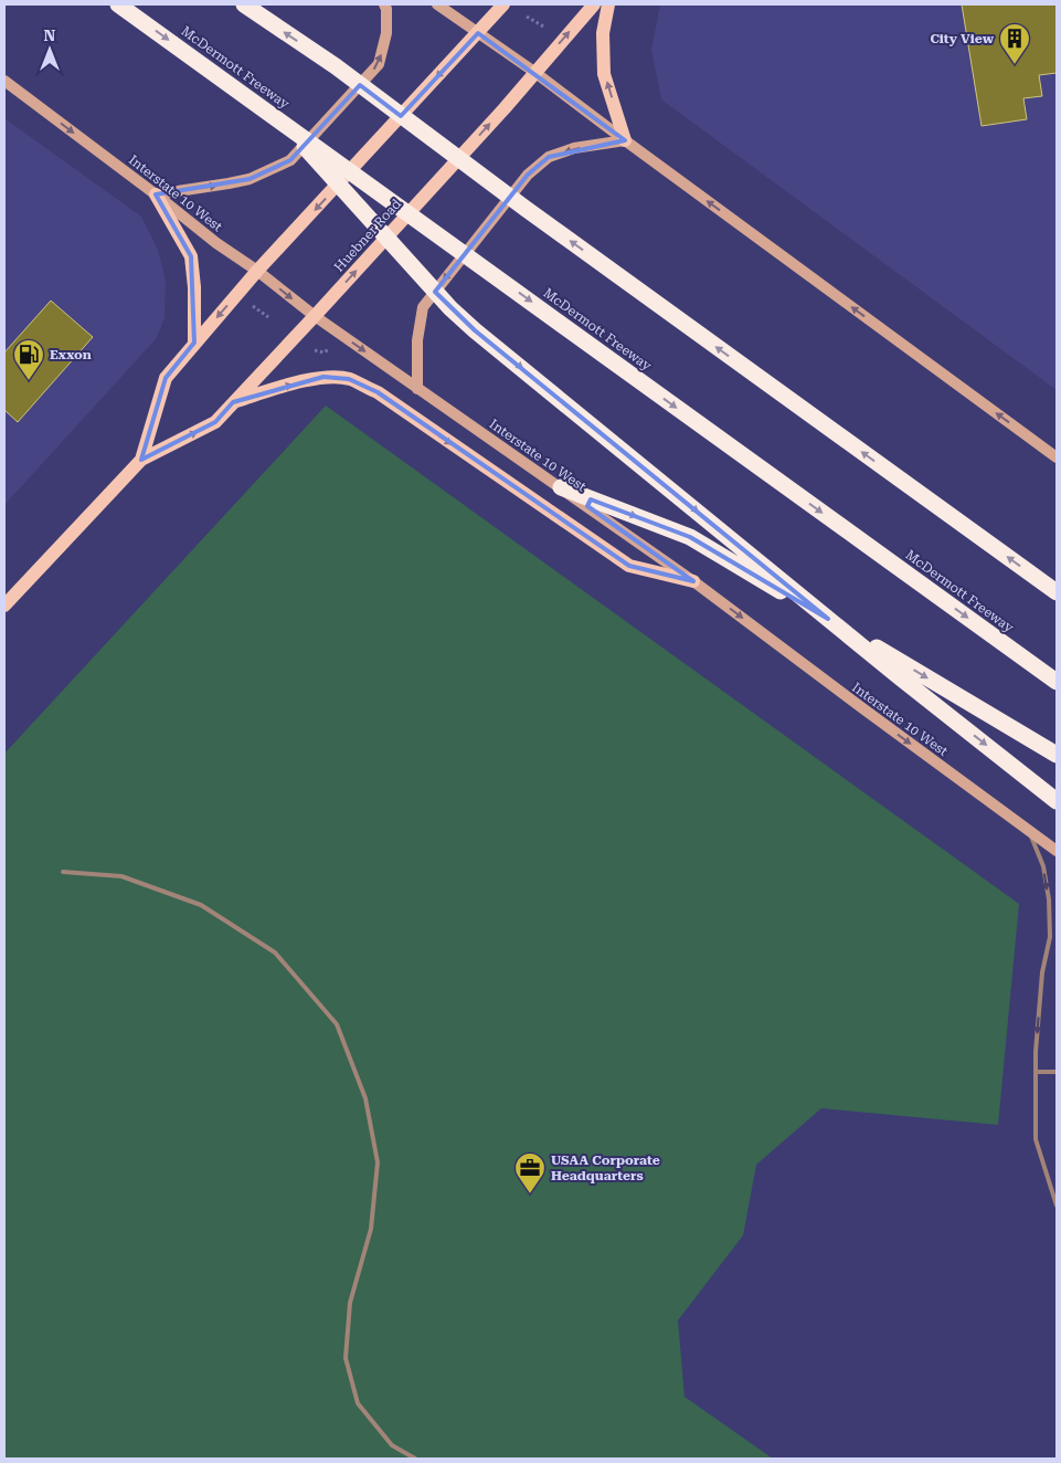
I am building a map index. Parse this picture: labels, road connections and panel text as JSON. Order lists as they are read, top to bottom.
{
  "streets": {
    "highway": ["McDermott Freeway"],
    "main road": ["Interstate 10 West", "Huebner Road"]
  },
  "crossings": [
    ["Interstate 10 West", "Huebner Road"]
  ],
  "one_way": ["Interstate 10 West"],
  "places": {
    "building": ["City View"],
    "fuel station": ["Exxon"],
    "office": ["USAA Corporate Headquarters"]
  },
  "north": "top"
}
